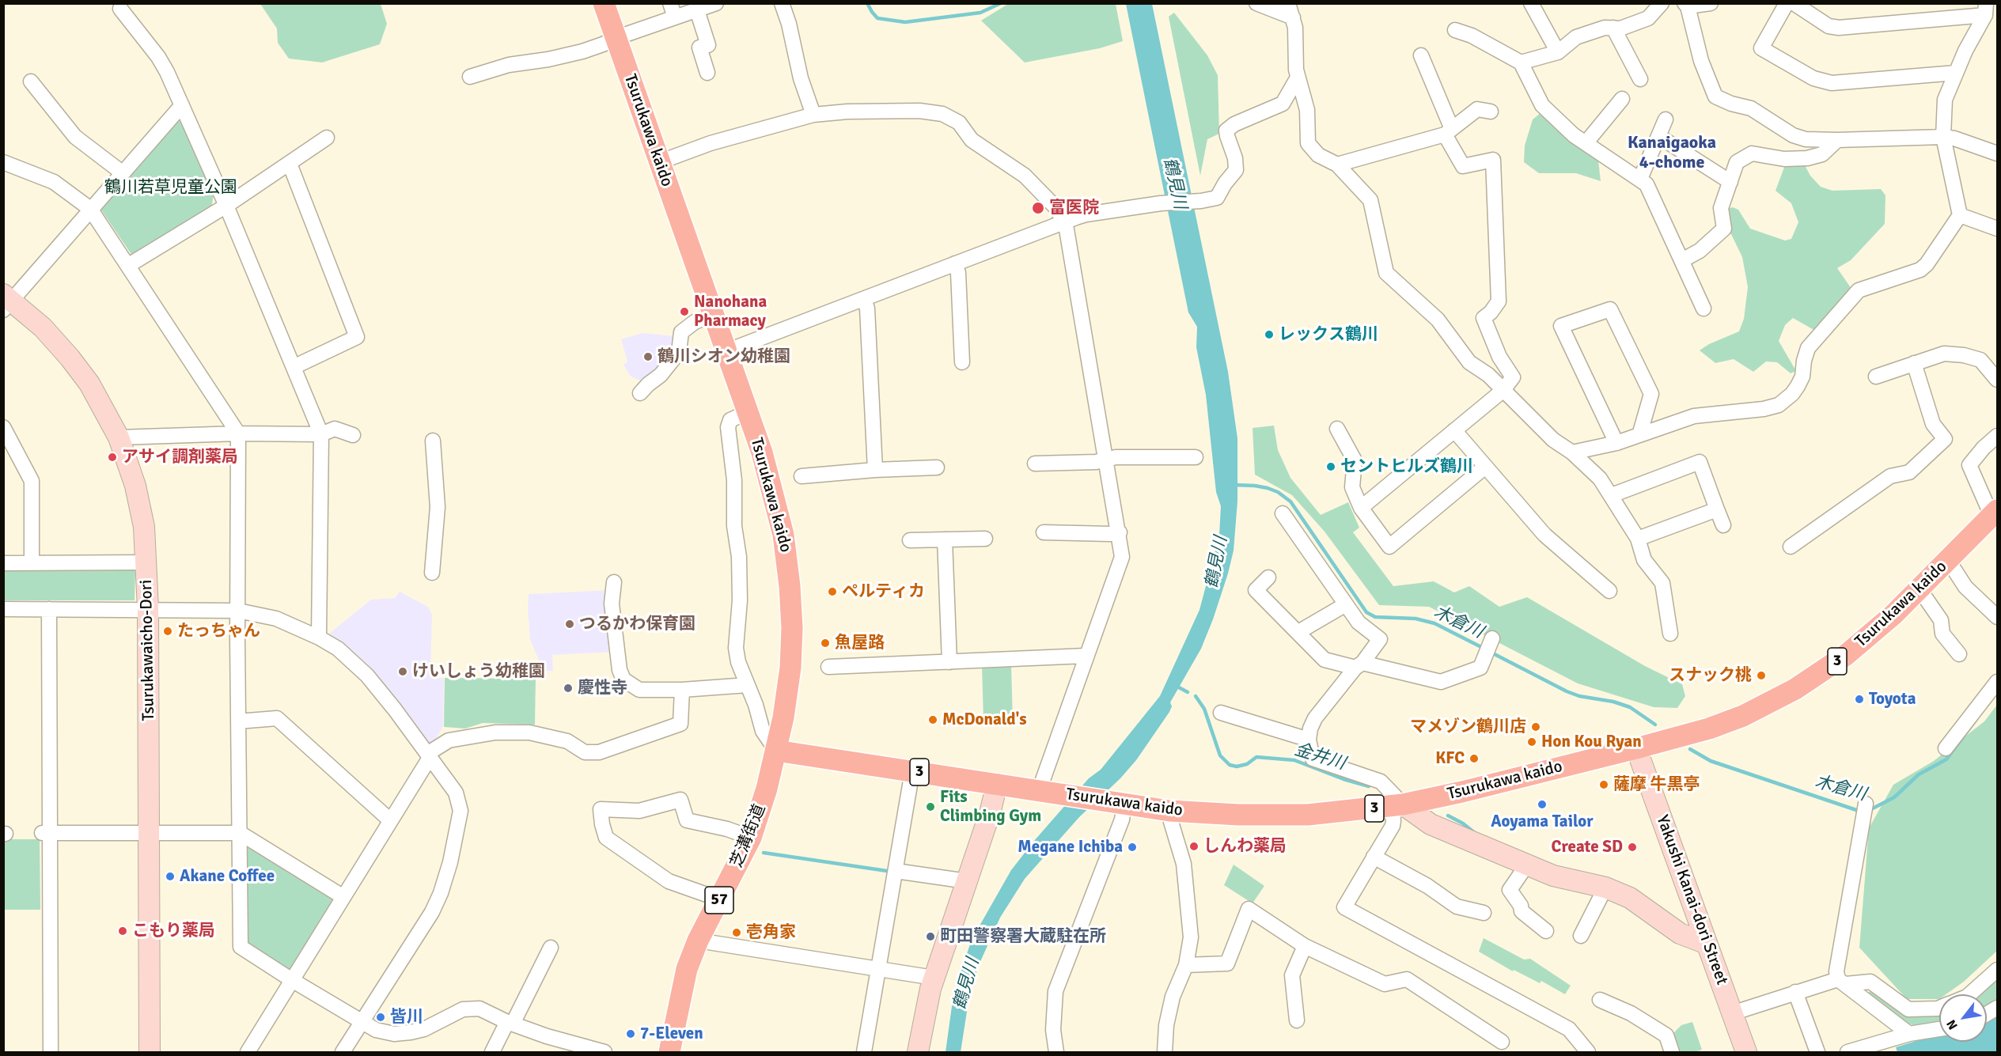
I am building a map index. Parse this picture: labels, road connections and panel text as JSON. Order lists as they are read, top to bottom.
{
  "streets": {
    "main road": [
      "Tsurukawa kaido",
      "3",
      "芝溝街道",
      "57"
    ],
    "street": ["Tsurukawaicho-Dori", "Yakushi Kanai-dori Street"]
  },
  "crossings": [
    ["Tsurukawa kaido", "芝溝街道"],
    ["Tsurukawa kaido", "Yakushi Kanai-dori Street"]
  ],
  "districts": ["Kanaigaoka 4-chome"],
  "water": ["鶴見川", "木倉川", "金井川"],
  "parks": ["鶴川若草児童公園"],
  "places": [
    "富医院",
    "Nanohana Pharmacy",
    "レックス鶴川",
    "鶴川シオン幼稚園",
    "アサイ調剤薬局",
    "セントヒルズ鶴川",
    "ペルティカ",
    "つるかわ保育園",
    "たっちゃん",
    "魚屋路",
    "けいしょう幼稚園",
    "スナック桃",
    "慶性寺",
    "Toyota",
    "McDonald's",
    "マメゾン鶴川店",
    "Hon Kou Ryan",
    "KFC",
    "薩摩 牛黒亭",
    "Aoyama Tailor",
    "Fits Climbing Gym",
    "しんわ薬局",
    "Megane Ichiba",
    "Create SD",
    "Akane Coffee",
    "こもり薬局",
    "壱角家",
    "町田警察署大蔵駐在所",
    "皆川",
    "7-Eleven"
  ],
  "north": "bottom left"
}
